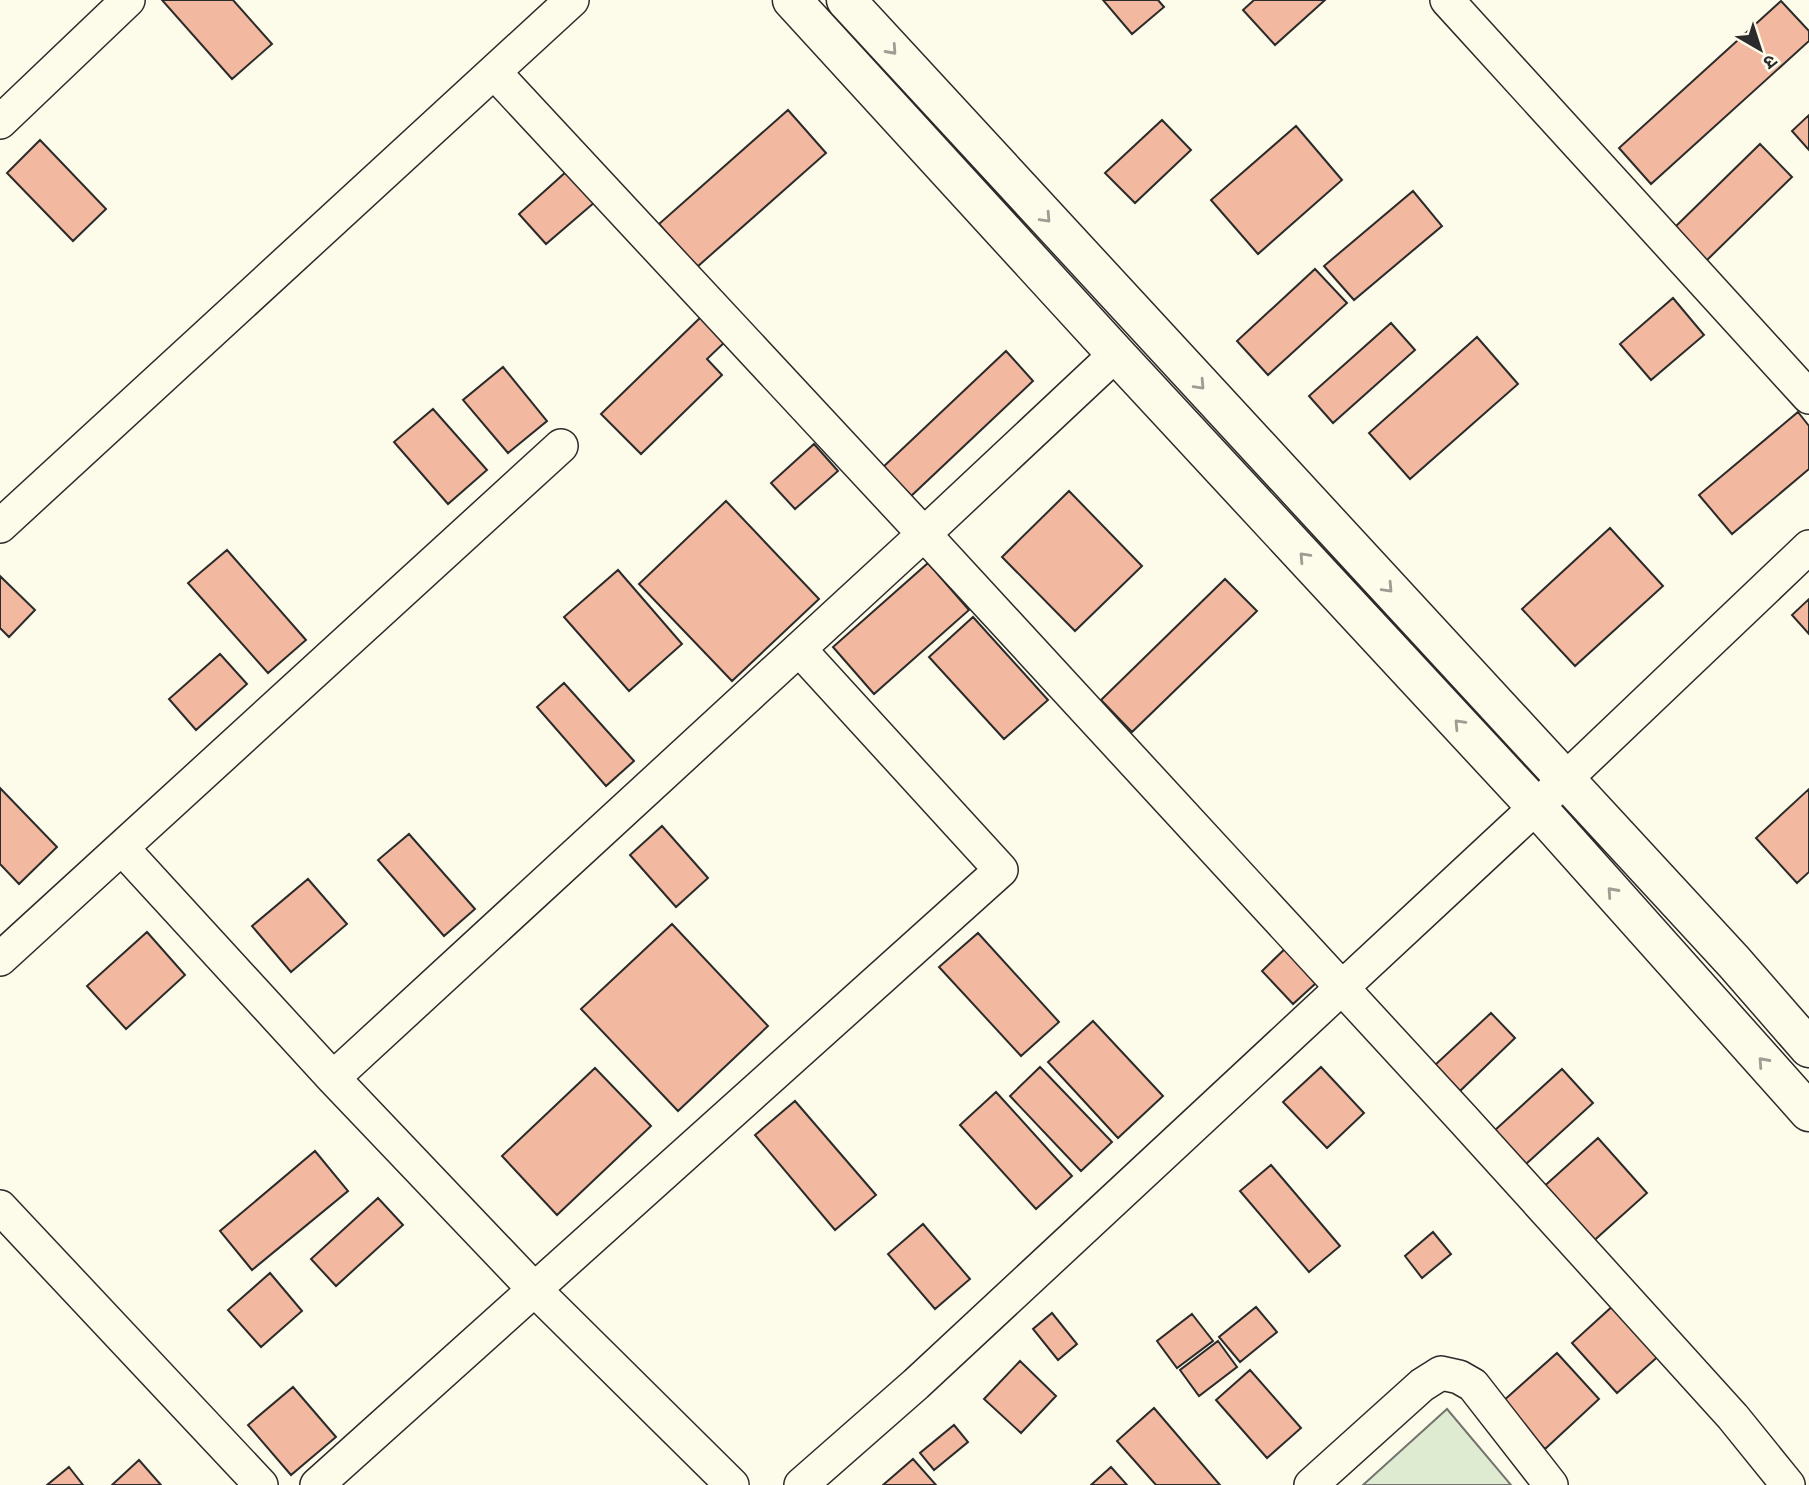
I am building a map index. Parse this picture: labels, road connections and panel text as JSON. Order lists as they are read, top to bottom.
{
  "north": "bottom right"
}
